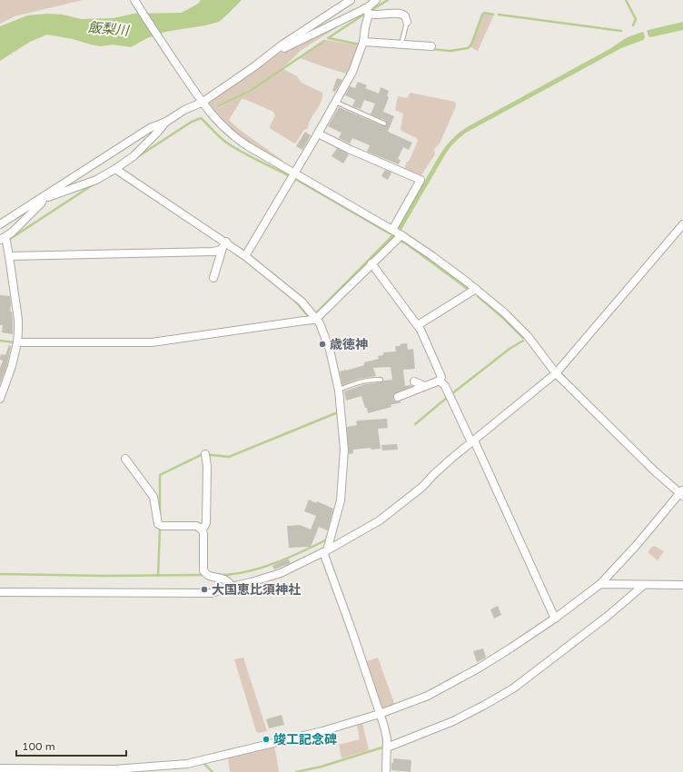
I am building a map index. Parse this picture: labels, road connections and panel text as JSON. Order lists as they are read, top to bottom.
{
  "water": ["飯梨川"],
  "places": ["歳徳神", "大国恵比須神社", "竣工記念碑"],
  "scale_bar": "100 m"
}
